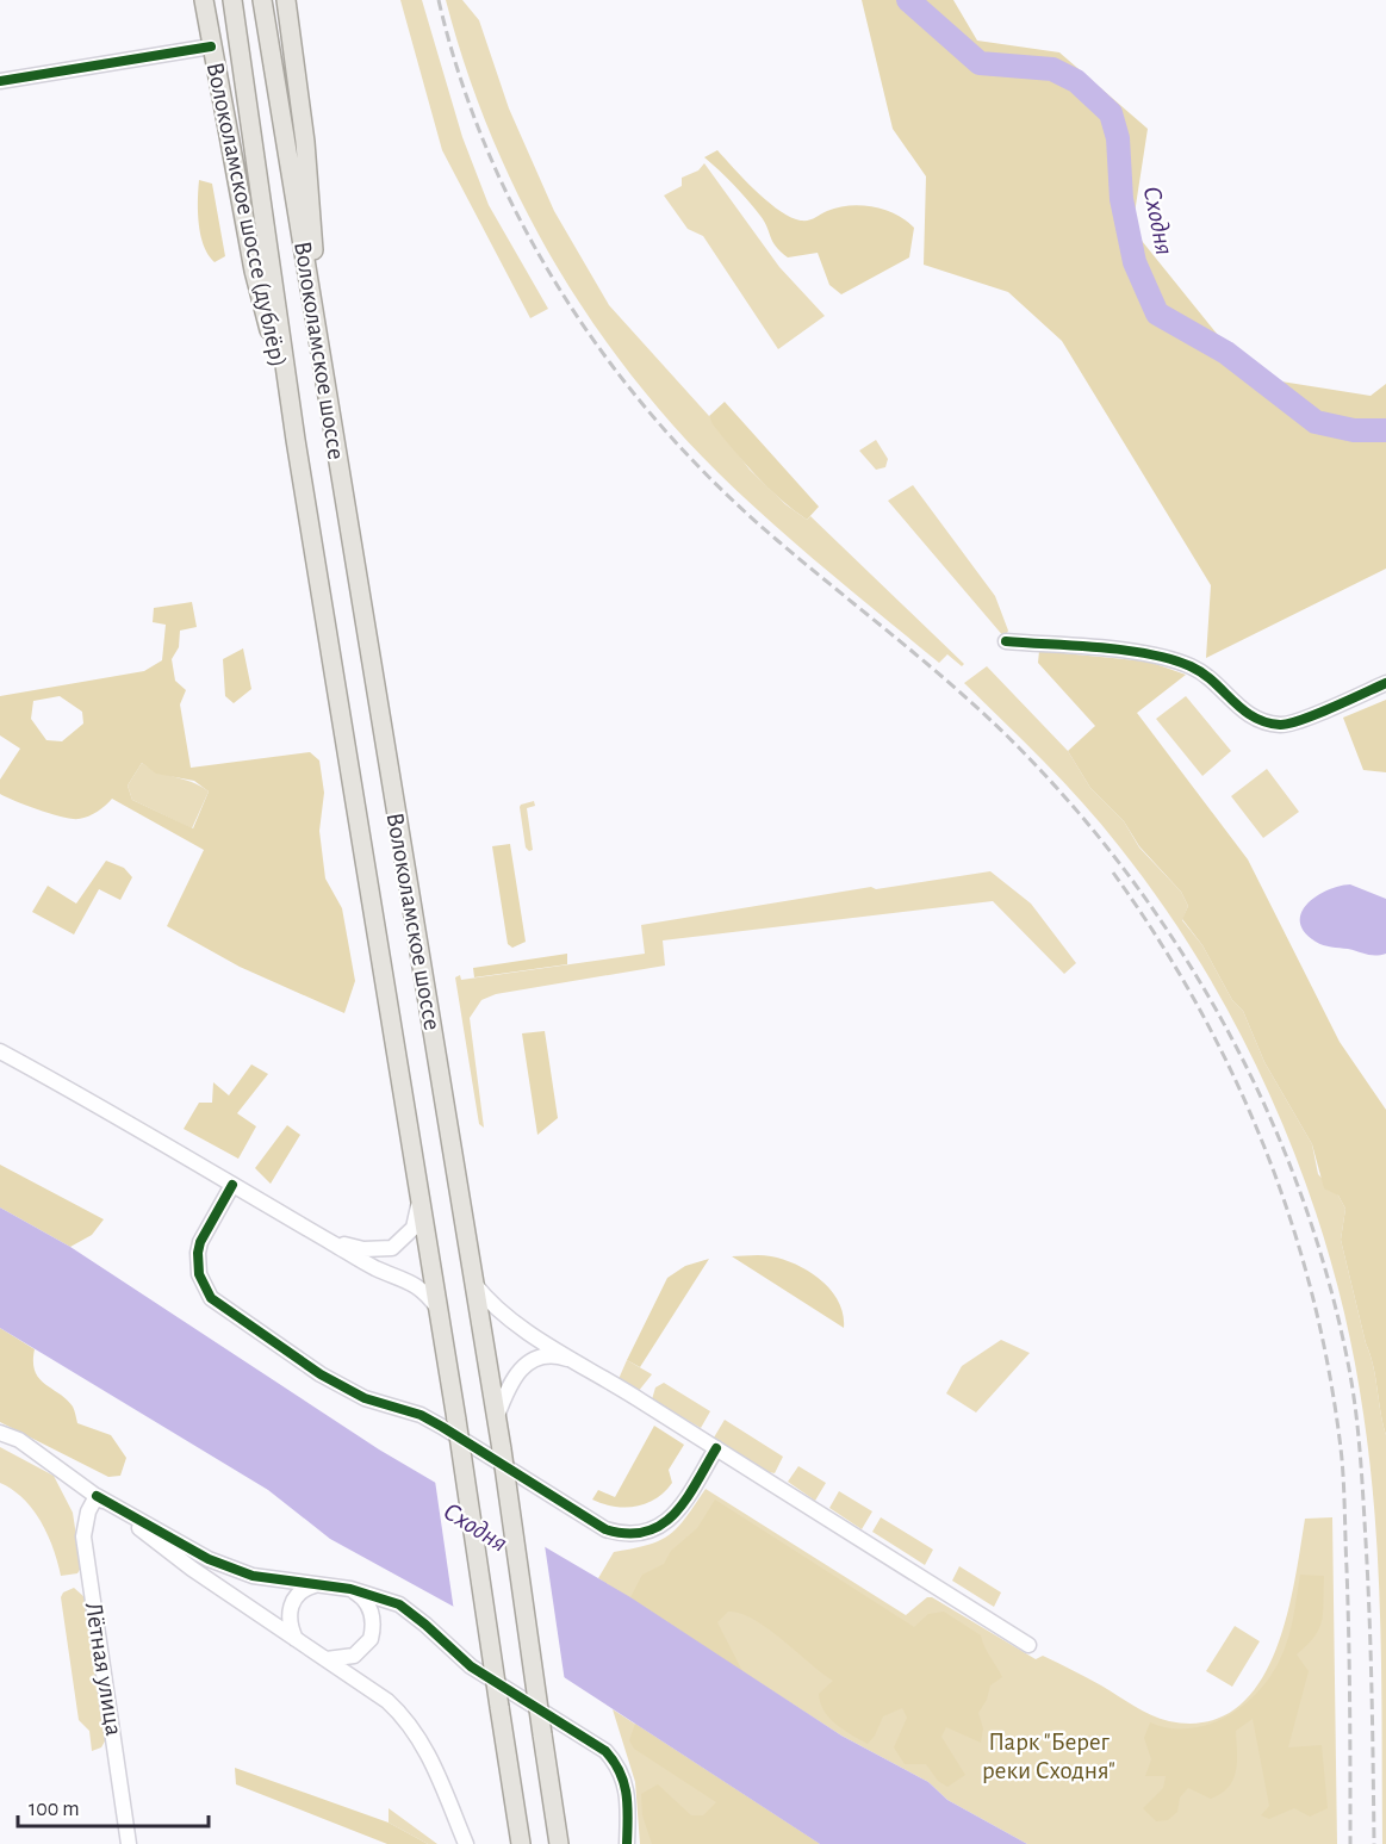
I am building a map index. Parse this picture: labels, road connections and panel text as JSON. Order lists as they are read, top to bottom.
{
  "streets": {
    "main road": ["Волоколамское шоссе (дублёр)", "Волоколамское шоссе"],
    "street": ["Лётная улица"]
  },
  "crossings": [
    ["Волоколамское шоссе (дублёр)", "Волоколамское шоссе"]
  ],
  "water": ["Сходня"],
  "parks": ["Парк \"Берег реки Сходня\""],
  "scale_bar": "100 m"
}
